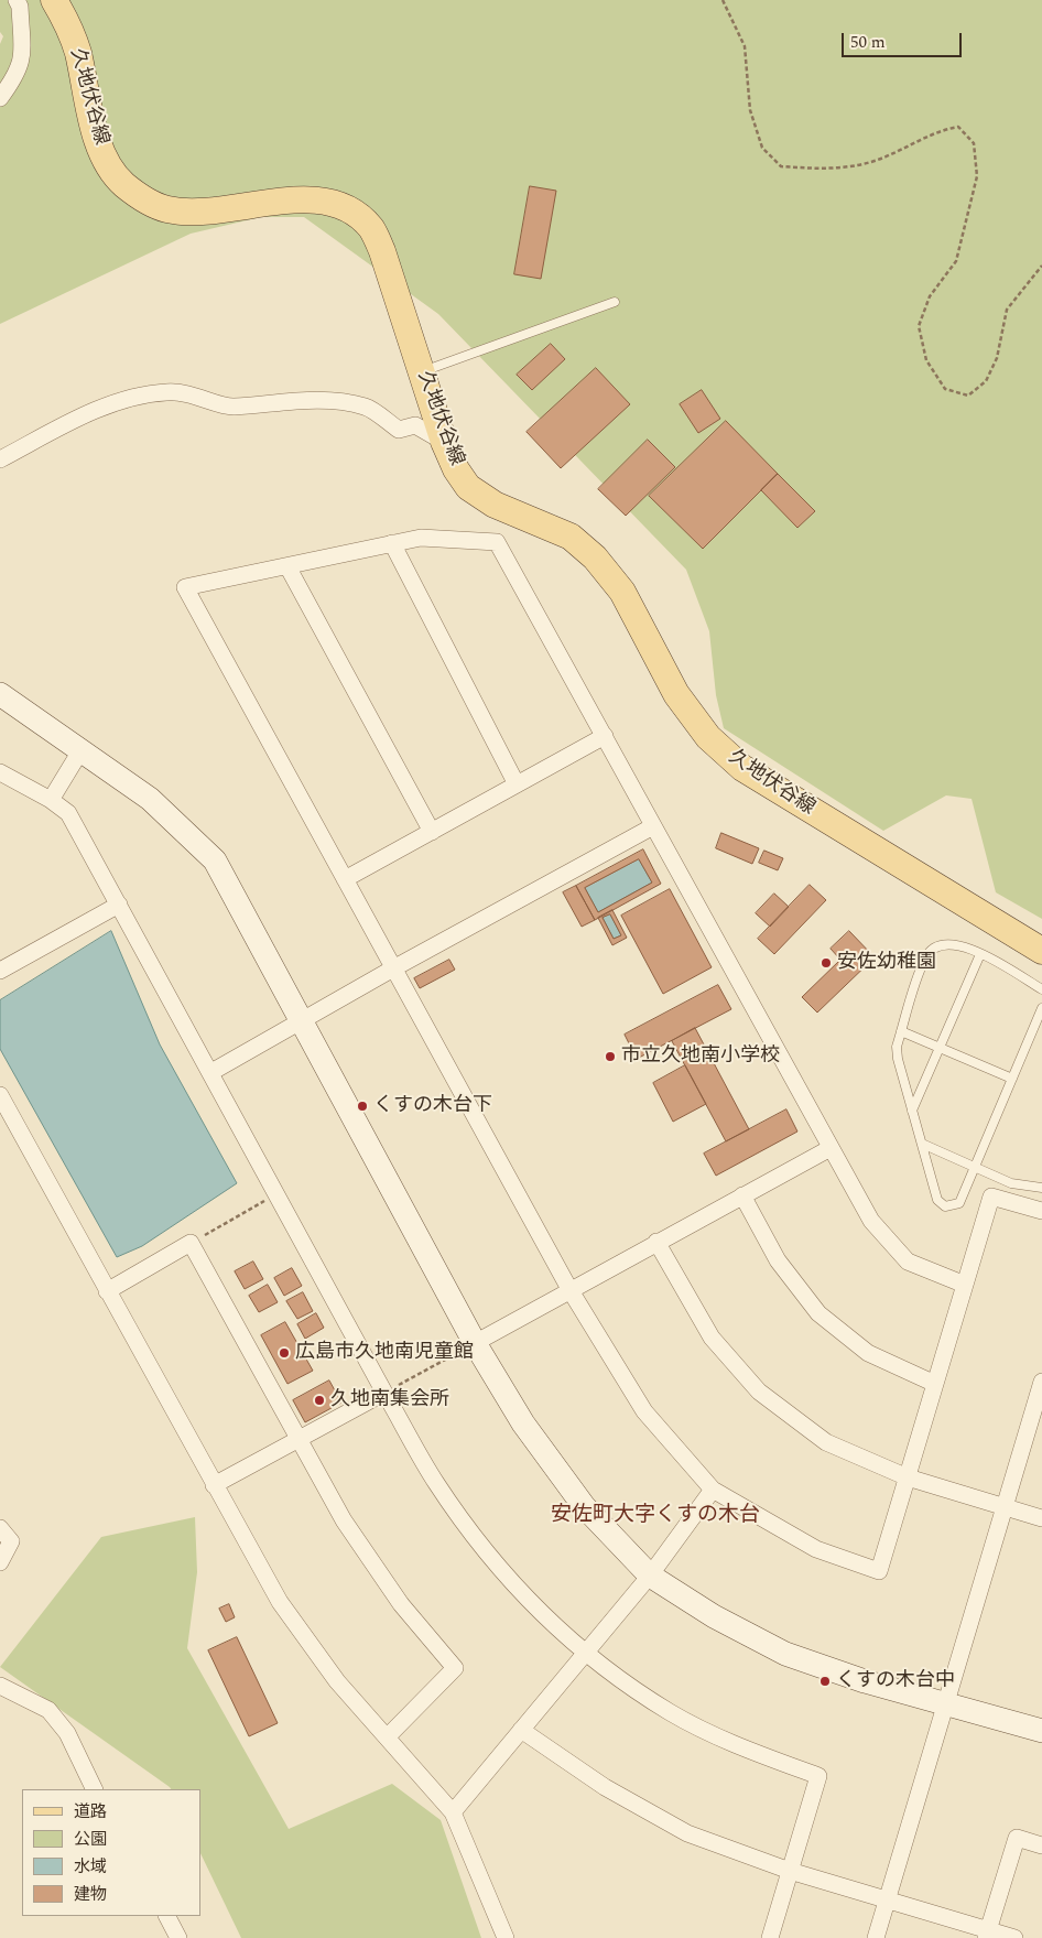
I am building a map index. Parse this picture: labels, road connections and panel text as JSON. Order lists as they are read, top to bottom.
{
  "streets": {
    "main road": ["久地伏谷線"]
  },
  "districts": ["安佐町大字くすの木台"],
  "places": [
    "安佐幼稚園",
    "市立久地南小学校",
    "くすの木台下",
    "広島市久地南児童館",
    "久地南集会所",
    "くすの木台中"
  ],
  "legend": [
    "道路",
    "公園",
    "水域",
    "建物"
  ],
  "scale_bar": "50 m"
}
